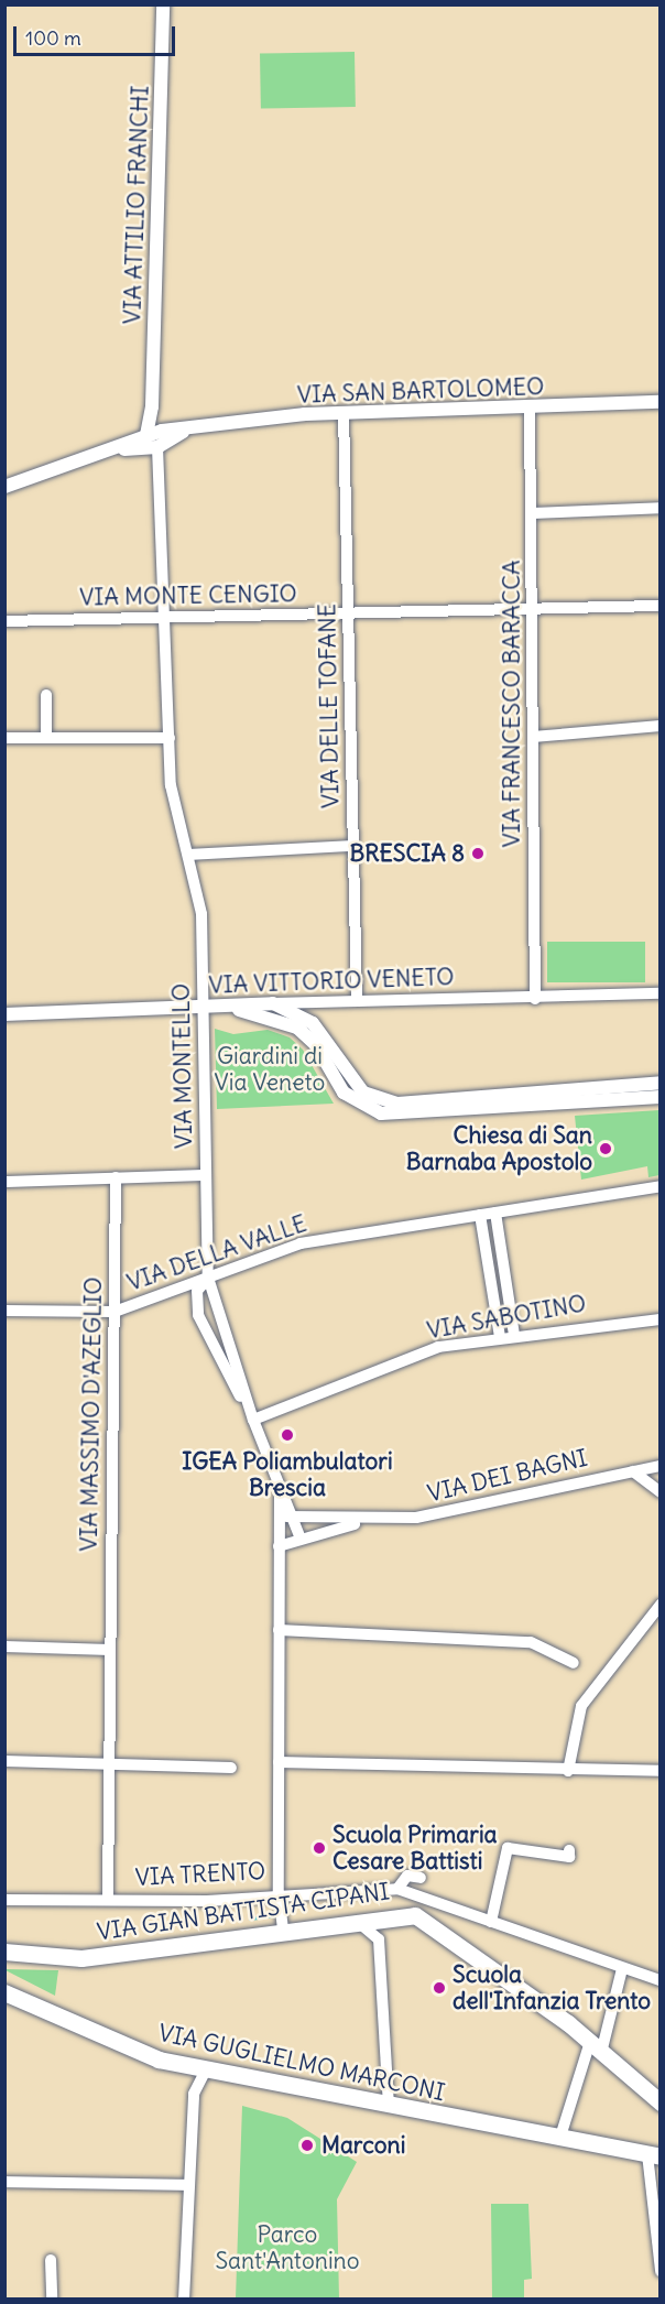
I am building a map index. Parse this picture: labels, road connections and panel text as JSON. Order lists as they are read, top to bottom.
{
  "streets": {
    "main road": ["VIA GIAN BATTISTA CIPANI", "VIA GUGLIELMO MARCONI"],
    "street": [
      "VIA ATTILIO FRANCHI",
      "VIA SAN BARTOLOMEO",
      "VIA MONTE CENGIO",
      "VIA FRANCESCO BARACCA",
      "VIA DELLE TOFANE",
      "VIA VITTORIO VENETO",
      "VIA MONTELLO",
      "VIA DELLA VALLE",
      "VIA SABOTINO",
      "VIA MASSIMO D'AZEGLIO",
      "VIA DEI BAGNI",
      "VIA TRENTO"
    ]
  },
  "crossings": [
    ["VIA ATTILIO FRANCHI", "VIA SAN BARTOLOMEO"],
    ["VIA SAN BARTOLOMEO", "VIA FRANCESCO BARACCA"],
    ["VIA SAN BARTOLOMEO", "VIA DELLE TOFANE"],
    ["VIA SAN BARTOLOMEO", "VIA MONTELLO"],
    ["VIA MONTE CENGIO", "VIA FRANCESCO BARACCA"],
    ["VIA MONTE CENGIO", "VIA DELLE TOFANE"],
    ["VIA MONTE CENGIO", "VIA MONTELLO"],
    ["VIA FRANCESCO BARACCA", "VIA VITTORIO VENETO"],
    ["VIA DELLE TOFANE", "VIA VITTORIO VENETO"],
    ["VIA VITTORIO VENETO", "VIA MONTELLO"],
    ["VIA MONTELLO", "VIA DELLA VALLE"],
    ["VIA DELLA VALLE", "VIA MASSIMO D'AZEGLIO"],
    ["VIA MASSIMO D'AZEGLIO", "VIA TRENTO"]
  ],
  "parks": ["Giardini di Via Veneto", "Parco Sant'Antonino"],
  "places": [
    "BRESCIA 8",
    "Chiesa di San Barnaba Apostolo",
    "IGEA Poliambulatori Brescia",
    "Scuola Primaria Cesare Battisti",
    "Scuola dell'Infanzia Trento",
    "Marconi"
  ],
  "scale_bar": "100 m"
}
